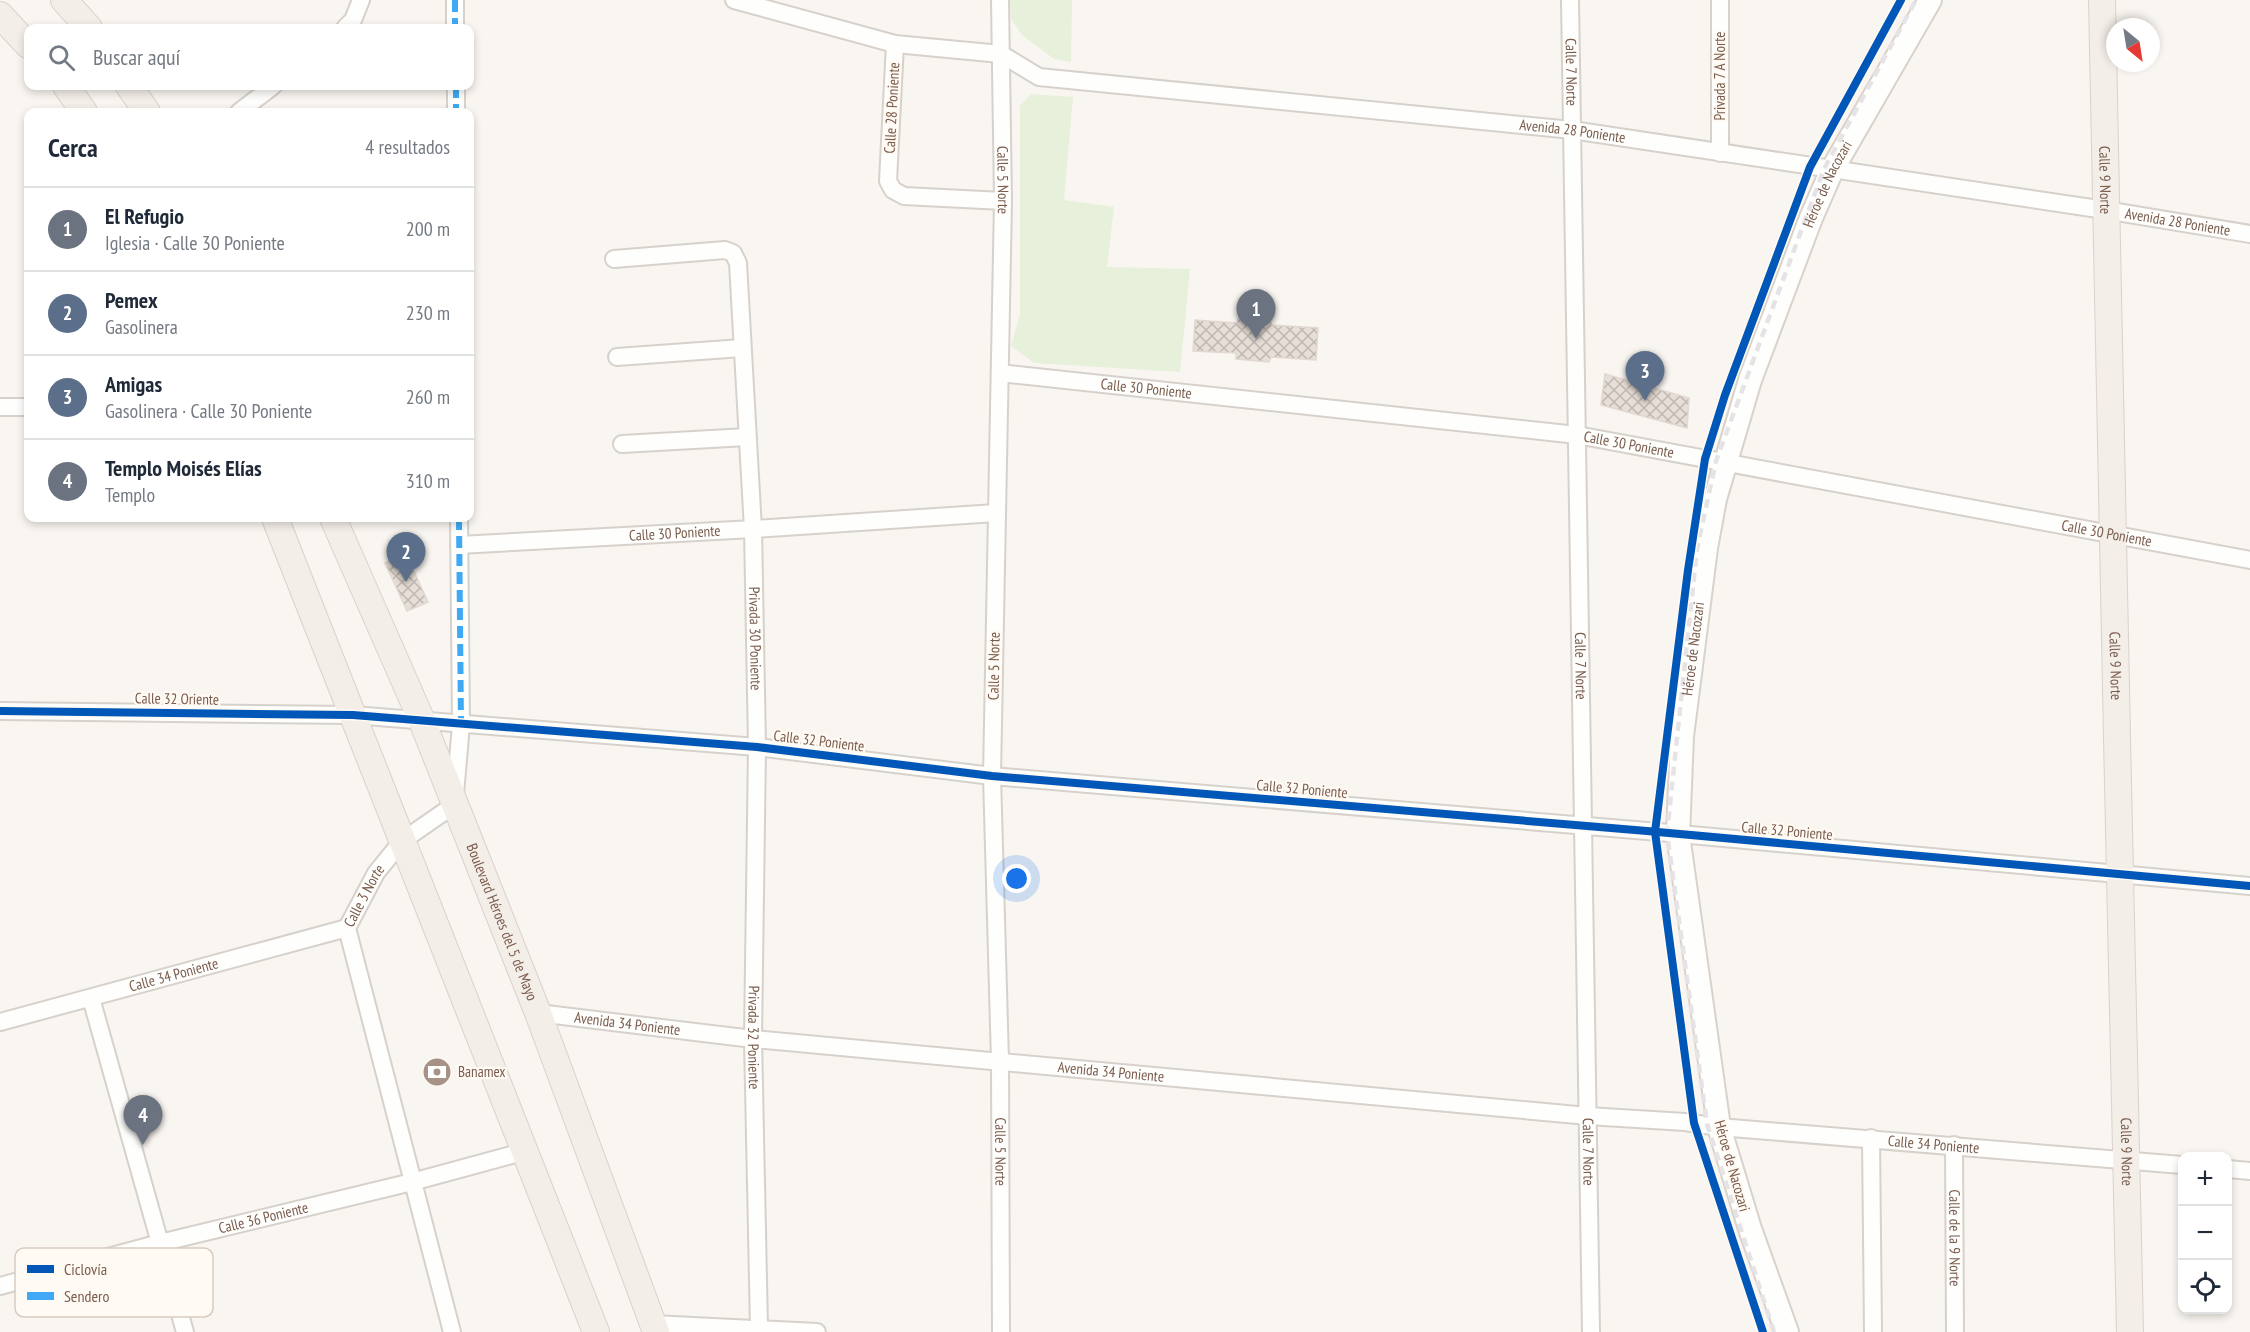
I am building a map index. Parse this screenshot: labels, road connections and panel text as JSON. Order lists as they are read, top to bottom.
{
  "streets": {
    "main road": ["Calle 9 Norte", "Boulevard Héroes del 5 de Mayo"],
    "street": [
      "Calle 7 Norte",
      "Privada 7 A Norte",
      "Calle 28 Poniente",
      "Avenida 28 Poniente",
      "Calle 5 Norte",
      "Héroe de Nacozari",
      "Calle 30 Poniente",
      "Privada 30 Poniente",
      "Calle 32 Oriente",
      "Calle 32 Poniente",
      "Calle 3 Norte",
      "Calle 34 Poniente",
      "Avenida 34 Poniente",
      "Privada 32 Poniente",
      "Calle 36 Poniente",
      "Calle de la 9 Norte"
    ]
  },
  "crossings": [
    ["Calle 7 Norte", "Avenida 28 Poniente"],
    ["Calle 7 Norte", "Calle 30 Poniente"],
    ["Calle 7 Norte", "Calle 32 Poniente"],
    ["Calle 7 Norte", "Avenida 34 Poniente"],
    ["Privada 7 A Norte", "Avenida 28 Poniente"],
    ["Calle 28 Poniente", "Avenida 28 Poniente"],
    ["Calle 28 Poniente", "Calle 5 Norte"],
    ["Avenida 28 Poniente", "Calle 5 Norte"],
    ["Avenida 28 Poniente", "Calle 9 Norte"],
    ["Avenida 28 Poniente", "Héroe de Nacozari"],
    ["Calle 5 Norte", "Calle 30 Poniente"],
    ["Calle 5 Norte", "Calle 32 Poniente"],
    ["Calle 5 Norte", "Avenida 34 Poniente"],
    ["Calle 9 Norte", "Calle 30 Poniente"],
    ["Calle 9 Norte", "Calle 32 Poniente"],
    ["Calle 9 Norte", "Calle 34 Poniente"],
    ["Héroe de Nacozari", "Calle 30 Poniente"],
    ["Héroe de Nacozari", "Calle 32 Poniente"],
    ["Héroe de Nacozari", "Calle 34 Poniente"],
    ["Calle 30 Poniente", "Privada 30 Poniente"],
    ["Privada 30 Poniente", "Calle 32 Poniente"],
    ["Privada 30 Poniente", "Privada 32 Poniente"],
    ["Calle 32 Oriente", "Calle 32 Poniente"],
    ["Calle 32 Poniente", "Boulevard Héroes del 5 de Mayo"],
    ["Calle 32 Poniente", "Privada 32 Poniente"],
    ["Calle 3 Norte", "Boulevard Héroes del 5 de Mayo"],
    ["Calle 3 Norte", "Calle 34 Poniente"],
    ["Calle 3 Norte", "Calle 36 Poniente"],
    ["Boulevard Héroes del 5 de Mayo", "Avenida 34 Poniente"],
    ["Calle 34 Poniente", "Avenida 34 Poniente"],
    ["Calle 34 Poniente", "Calle de la 9 Norte"],
    ["Avenida 34 Poniente", "Privada 32 Poniente"]
  ],
  "places": {
    "bank": ["Banamex"]
  },
  "legend": ["Ciclovía", "Sendero"],
  "north": "bottom right",
  "page": {
    "search": "Buscar aquí",
    "heading": ["Cerca", "4 resultados"],
    "list": [
      {
        "mark": "1",
        "name": "El Refugio",
        "note": "Iglesia · Calle 30 Poniente",
        "value": "200 m"
      },
      {
        "mark": "2",
        "name": "Pemex",
        "note": "Gasolinera",
        "value": "230 m"
      },
      {
        "mark": "3",
        "name": "Amigas",
        "note": "Gasolinera · Calle 30 Poniente",
        "value": "260 m"
      },
      {
        "mark": "4",
        "name": "Templo Moisés Elías",
        "note": "Templo",
        "value": "310 m"
      }
    ],
    "pins": [
      "1",
      "3",
      "2",
      "4"
    ],
    "map_buttons": ["+", "−"]
  }
}
